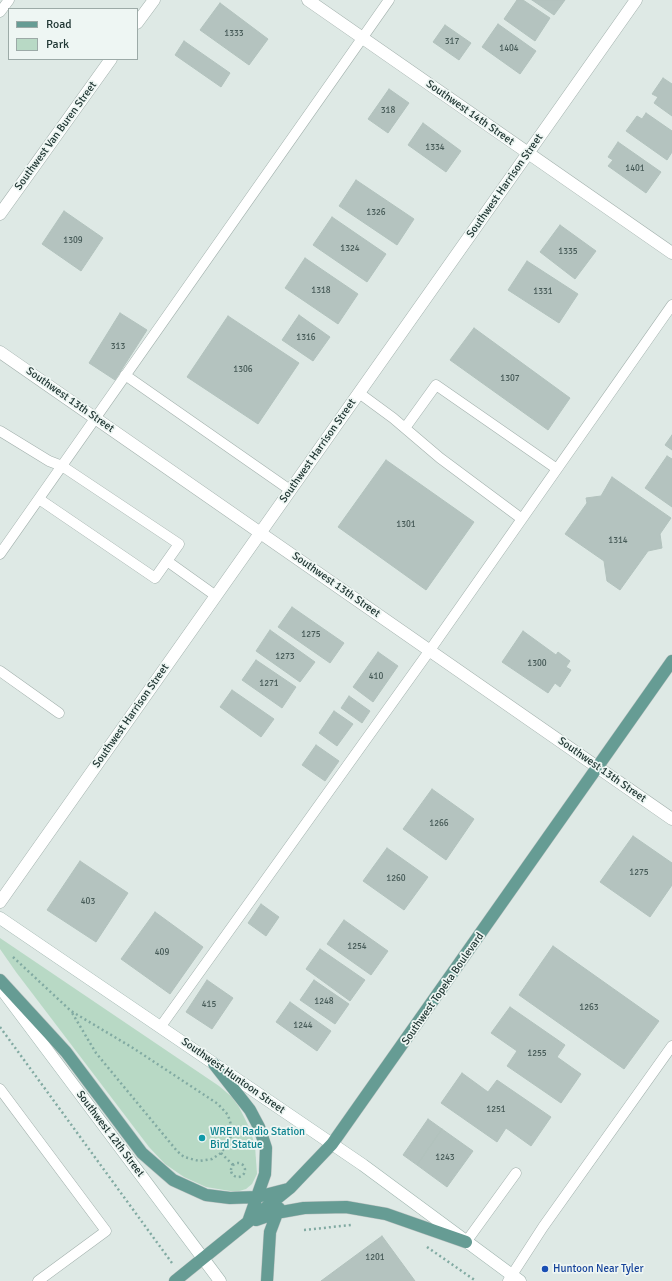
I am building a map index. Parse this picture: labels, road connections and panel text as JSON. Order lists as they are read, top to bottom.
{
  "streets": {
    "main road": ["Southwest Topeka Boulevard"],
    "street": [
      "Southwest 14th Street",
      "Southwest Van Buren Street",
      "Southwest Harrison Street",
      "Southwest 13th Street",
      "Southwest Huntoon Street",
      "Southwest 12th Street"
    ]
  },
  "crossings": [
    ["Southwest 14th Street", "Southwest Harrison Street"],
    ["Southwest Harrison Street", "Southwest 13th Street"],
    ["Southwest 13th Street", "Southwest Topeka Boulevard"],
    ["Southwest Topeka Boulevard", "Southwest Huntoon Street"],
    ["Southwest Topeka Boulevard", "Southwest 12th Street"]
  ],
  "places": ["WREN Radio Station Bird Statue", "Huntoon Near Tyler"],
  "house_numbers": [
    "1333",
    "317",
    "1404",
    "318",
    "1334",
    "1401",
    "1326",
    "1309",
    "1324",
    "1335",
    "1318",
    "1331",
    "1316",
    "313",
    "1306",
    "1307",
    "1301",
    "1314",
    "1275",
    "1273",
    "1300",
    "410",
    "1271",
    "1266",
    "1275",
    "1260",
    "403",
    "1254",
    "409",
    "1248",
    "415",
    "1263",
    "1244",
    "1255",
    "1251",
    "1243",
    "1201"
  ],
  "legend": ["Road", "Park"]
}
